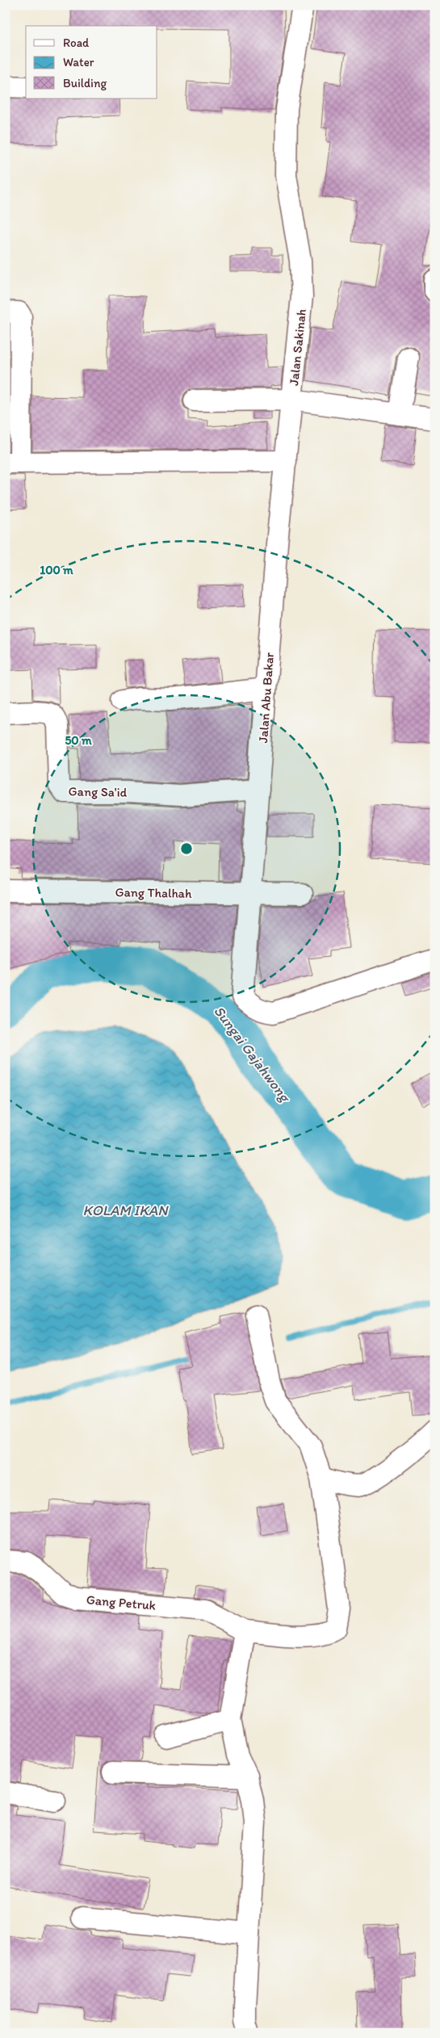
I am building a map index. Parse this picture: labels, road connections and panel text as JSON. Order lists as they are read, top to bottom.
{
  "streets": {
    "street": [
      "Jalan Sakinah",
      "Jalan Abu Bakar",
      "Gang Sa'id",
      "Gang Thalhah",
      "Gang Petruk"
    ]
  },
  "crossings": [
    ["Jalan Sakinah", "Jalan Abu Bakar"],
    ["Jalan Abu Bakar", "Gang Sa'id"],
    ["Jalan Abu Bakar", "Gang Thalhah"]
  ],
  "water": ["Sungai Gajahwong", "KOLAM IKAN"],
  "legend": ["Road", "Water", "Building"],
  "rings": ["100 m", "50 m"]
}
